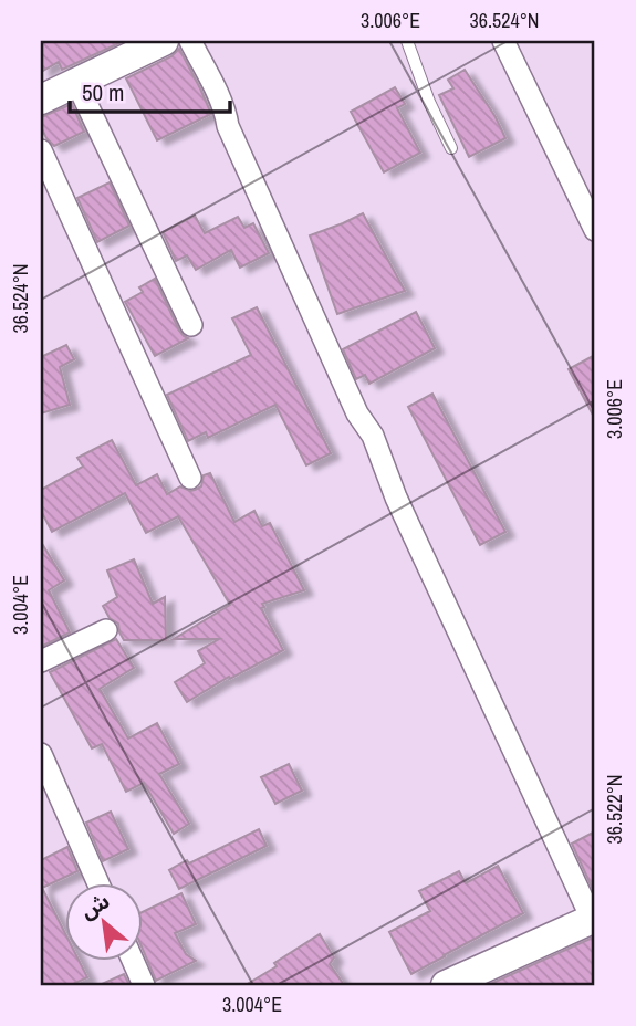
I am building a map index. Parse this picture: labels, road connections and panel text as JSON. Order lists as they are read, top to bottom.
{
  "scale_bar": "50 m",
  "north": "top left",
  "coordinates": [
    "3.006°E",
    "36.524°N",
    "3.004°E",
    "36.522°N"
  ]
}
